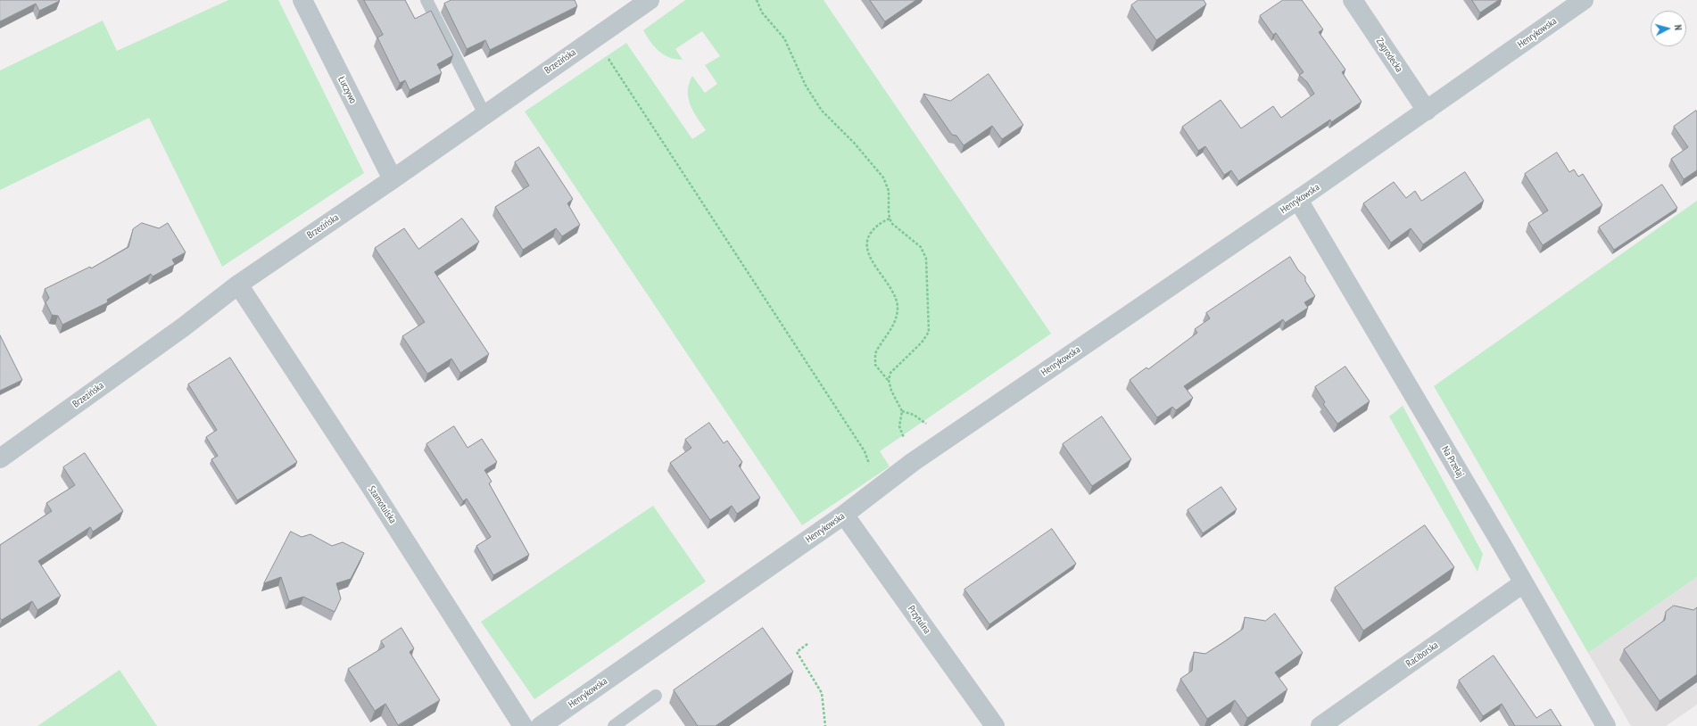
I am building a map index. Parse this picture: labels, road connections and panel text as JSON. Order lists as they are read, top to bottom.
{
  "streets": {
    "street": [
      "Henrykowska",
      "Zagrodecka",
      "Brzezińska",
      "Łuczywo",
      "Na Przełaj",
      "Szamotulska",
      "Przytulna",
      "Raciborska"
    ]
  },
  "crossings": [
    ["Henrykowska", "Zagrodecka"],
    ["Henrykowska", "Na Przełaj"],
    ["Henrykowska", "Przytulna"],
    ["Brzezińska", "Łuczywo"],
    ["Brzezińska", "Szamotulska"],
    ["Na Przełaj", "Raciborska"]
  ],
  "north": "right"
}
